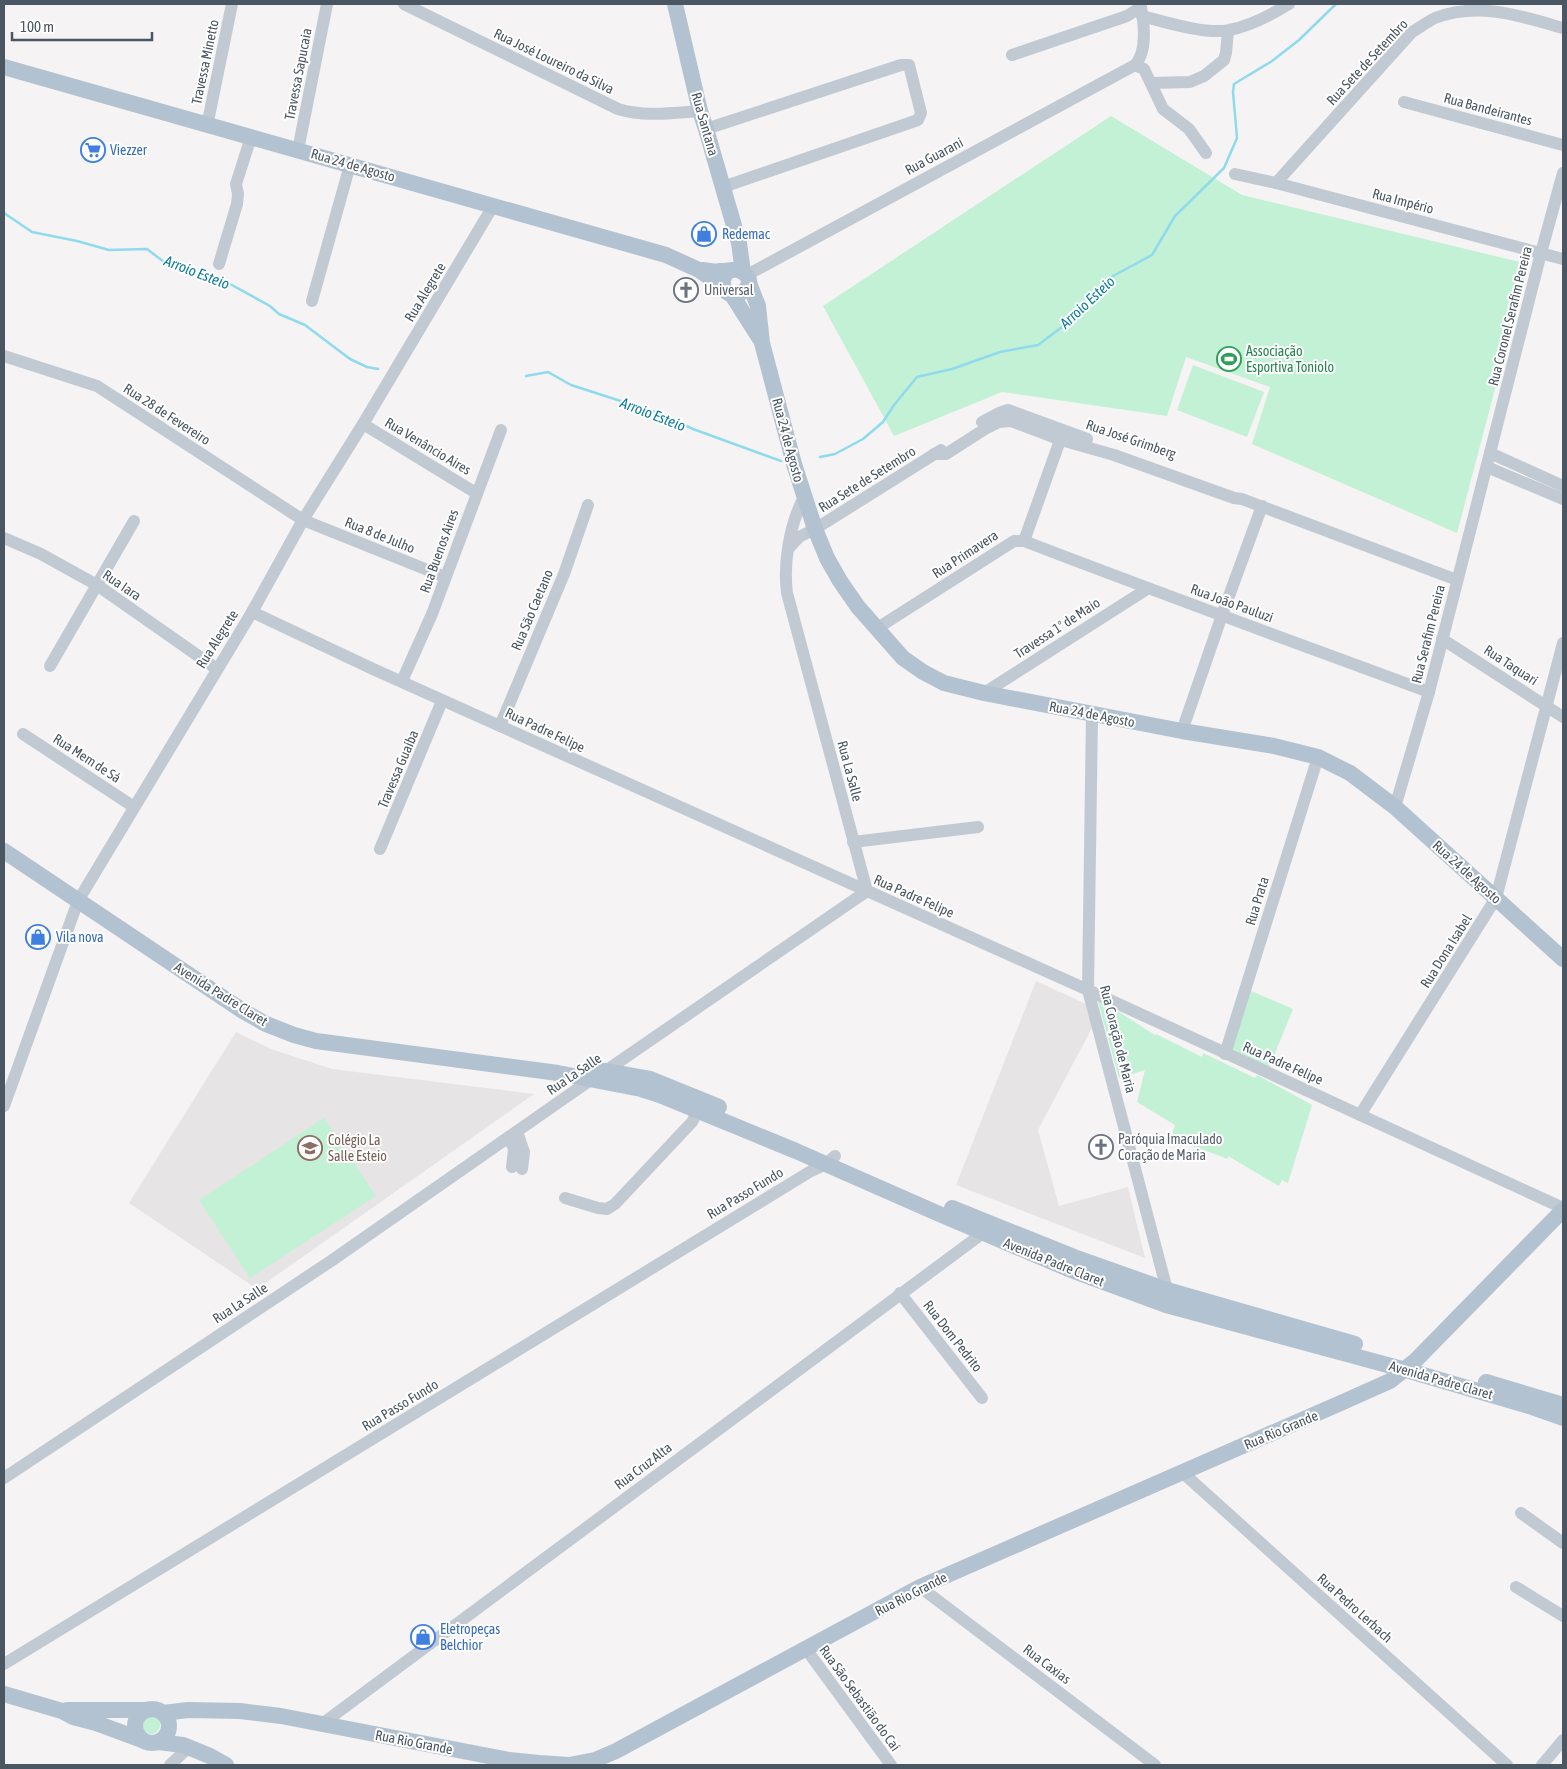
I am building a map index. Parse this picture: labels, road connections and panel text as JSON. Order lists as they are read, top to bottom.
{
  "streets": {
    "main road": [
      "Rua Santana",
      "Rua 24 de Agosto",
      "Avenida Padre Claret",
      "Rua Rio Grande"
    ],
    "street": [
      "Rua José Loureiro da Silva",
      "Travessa Minetto",
      "Rua Sete de Setembro",
      "Travessa Sapucaia",
      "Rua Bandeirantes",
      "Rua Guarani",
      "Rua Império",
      "Rua Alegrete",
      "Rua Coronel Serafim Pereira",
      "Rua 28 de Fevereiro",
      "Rua José Grimberg",
      "Rua Venâncio Aires",
      "Rua 8 de Julho",
      "Rua Buenos Aires",
      "Rua Primavera",
      "Rua Iara",
      "Rua João Pauluzi",
      "Rua São Caetano",
      "Travessa 1º de Maio",
      "Rua Serafim Pereira",
      "Rua Taquari",
      "Rua Padre Felipe",
      "Rua Mem de Sá",
      "Travessa Guaíba",
      "Rua La Salle",
      "Rua Prata",
      "Rua Dona Isabel",
      "Rua Coração de Maria",
      "Rua Passo Fundo",
      "Rua Dom Pedrito",
      "Rua Cruz Alta",
      "Rua Pedro Lerbach",
      "Rua Caxias",
      "Rua São Sebastião do Caí"
    ]
  },
  "crossings": [
    ["Rua José Loureiro da Silva", "Rua Santana"],
    ["Travessa Minetto", "Rua 24 de Agosto"],
    ["Rua Sete de Setembro", "Rua 24 de Agosto"],
    ["Rua Sete de Setembro", "Rua Império"],
    ["Rua Sete de Setembro", "Rua José Grimberg"],
    ["Travessa Sapucaia", "Rua 24 de Agosto"],
    ["Rua Santana", "Rua Guarani"],
    ["Rua Santana", "Rua 24 de Agosto"],
    ["Rua Guarani", "Rua 24 de Agosto"],
    ["Rua 24 de Agosto", "Rua Alegrete"],
    ["Rua 24 de Agosto", "Rua Primavera"],
    ["Rua 24 de Agosto", "Travessa 1º de Maio"],
    ["Rua 24 de Agosto", "Rua Serafim Pereira"],
    ["Rua 24 de Agosto", "Rua La Salle"],
    ["Rua 24 de Agosto", "Rua Prata"],
    ["Rua 24 de Agosto", "Rua Dona Isabel"],
    ["Rua 24 de Agosto", "Rua Coração de Maria"],
    ["Rua Império", "Rua Coronel Serafim Pereira"],
    ["Rua Alegrete", "Rua 28 de Fevereiro"],
    ["Rua Alegrete", "Rua Venâncio Aires"],
    ["Rua Alegrete", "Rua 8 de Julho"],
    ["Rua Alegrete", "Rua Iara"],
    ["Rua Alegrete", "Rua Padre Felipe"],
    ["Rua Alegrete", "Rua Mem de Sá"],
    ["Rua Alegrete", "Avenida Padre Claret"],
    ["Rua Coronel Serafim Pereira", "Rua Serafim Pereira"],
    ["Rua 28 de Fevereiro", "Rua 8 de Julho"],
    ["Rua José Grimberg", "Rua Serafim Pereira"],
    ["Rua Venâncio Aires", "Rua Buenos Aires"],
    ["Rua 8 de Julho", "Rua Buenos Aires"],
    ["Rua Buenos Aires", "Rua Padre Felipe"],
    ["Rua Primavera", "Rua João Pauluzi"],
    ["Rua João Pauluzi", "Travessa 1º de Maio"],
    ["Rua João Pauluzi", "Rua Serafim Pereira"],
    ["Rua São Caetano", "Rua Padre Felipe"],
    ["Rua Serafim Pereira", "Rua Taquari"],
    ["Rua Taquari", "Rua Dona Isabel"],
    ["Rua Padre Felipe", "Travessa Guaíba"],
    ["Rua Padre Felipe", "Rua La Salle"],
    ["Rua Padre Felipe", "Rua Prata"],
    ["Rua Padre Felipe", "Rua Dona Isabel"],
    ["Rua Padre Felipe", "Rua Coração de Maria"],
    ["Rua Padre Felipe", "Rua Rio Grande"],
    ["Rua La Salle", "Avenida Padre Claret"],
    ["Avenida Padre Claret", "Rua Coração de Maria"],
    ["Avenida Padre Claret", "Rua Passo Fundo"],
    ["Avenida Padre Claret", "Rua Rio Grande"],
    ["Avenida Padre Claret", "Rua Cruz Alta"],
    ["Rua Dom Pedrito", "Rua Cruz Alta"],
    ["Rua Rio Grande", "Rua Cruz Alta"],
    ["Rua Rio Grande", "Rua Pedro Lerbach"],
    ["Rua Rio Grande", "Rua Caxias"],
    ["Rua Rio Grande", "Rua São Sebastião do Caí"]
  ],
  "water": ["Arroio Esteio"],
  "places": {
    "supermarket": ["Viezzer"],
    "shop": ["Redemac", "Vila nova", "Eletropeças Belchior"],
    "church": ["Universal", "Paróquia Imaculado Coração de Maria"],
    "sports": ["Associação Esportiva Toniolo"],
    "school or university": ["Colégio La Salle Esteio"]
  },
  "scale_bar": "100 m"
}
